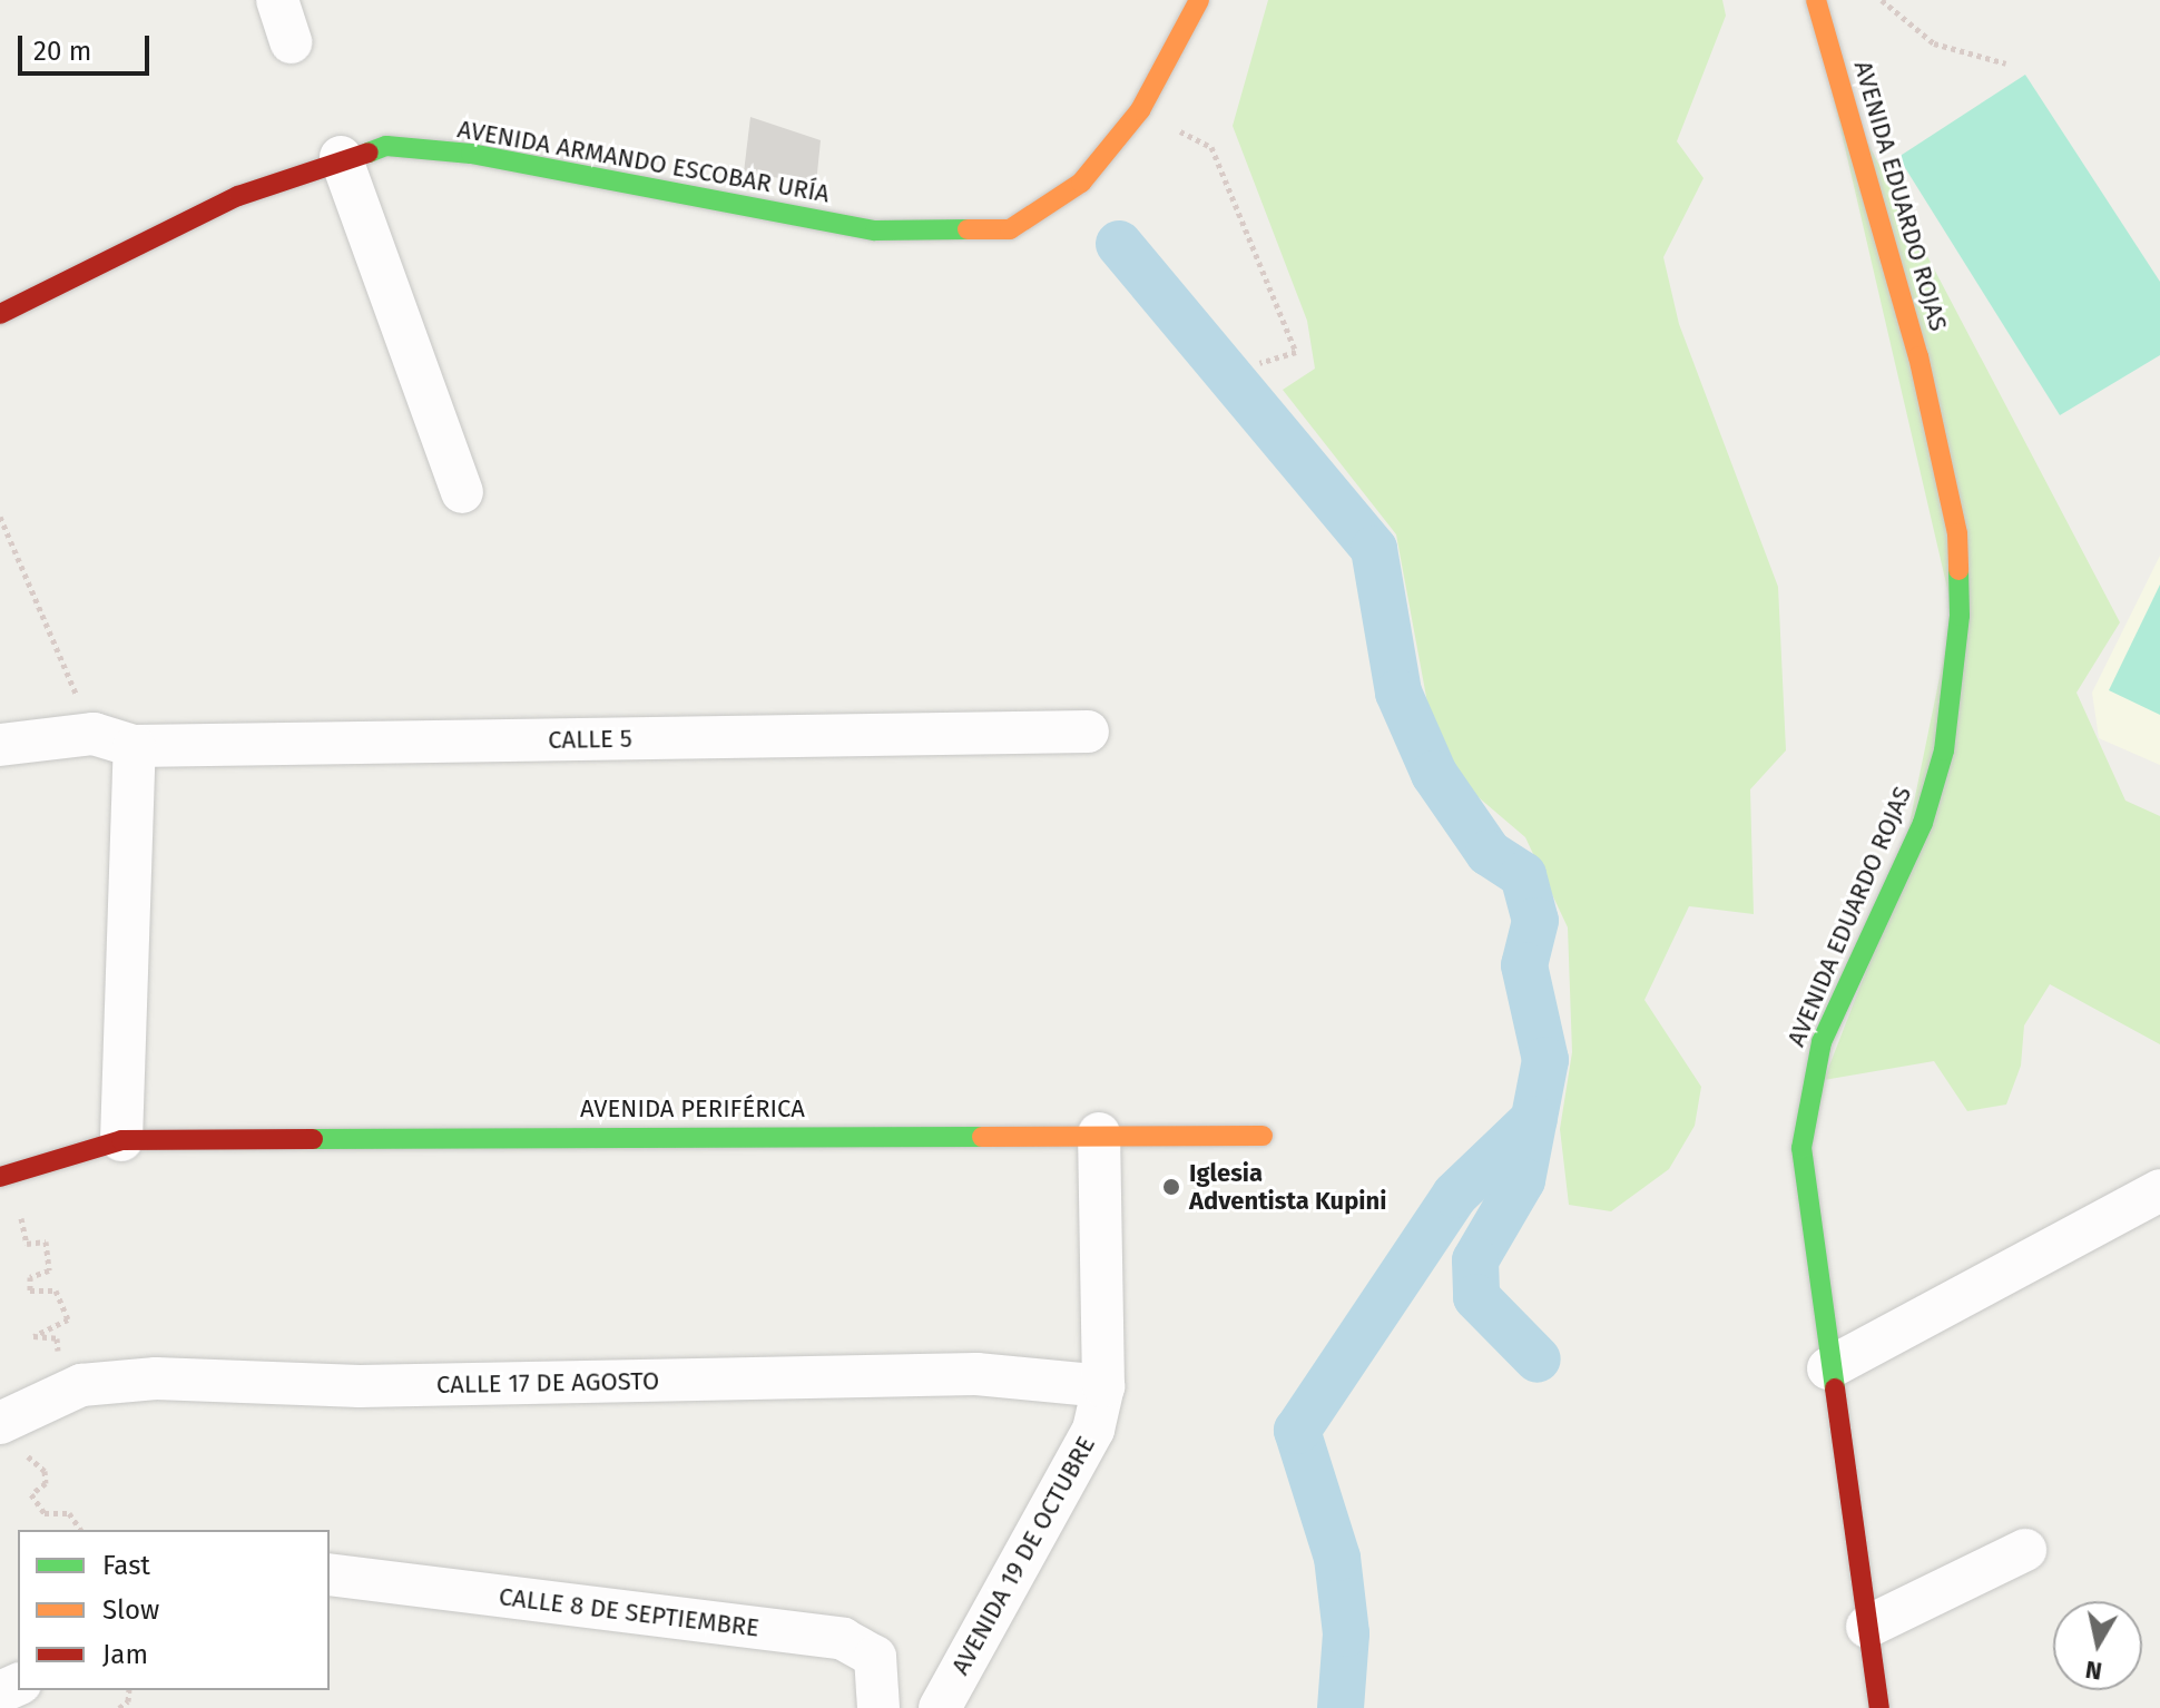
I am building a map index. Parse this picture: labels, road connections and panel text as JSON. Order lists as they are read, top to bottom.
{
  "streets": {
    "street": [
      "AVENIDA ARMANDO ESCOBAR URÍA",
      "AVENIDA EDUARDO ROJAS",
      "CALLE 5",
      "AVENIDA PERIFÉRICA",
      "CALLE 17 DE AGOSTO",
      "AVENIDA 19 DE OCTUBRE",
      "CALLE 8 DE SEPTIEMBRE"
    ]
  },
  "crossings": [
    ["AVENIDA PERIFÉRICA", "AVENIDA 19 DE OCTUBRE"],
    ["CALLE 17 DE AGOSTO", "AVENIDA 19 DE OCTUBRE"]
  ],
  "places": ["Iglesia Adventista Kupini"],
  "legend": ["Fast", "Slow", "Jam"],
  "scale_bar": "20 m",
  "north": "bottom"
}
